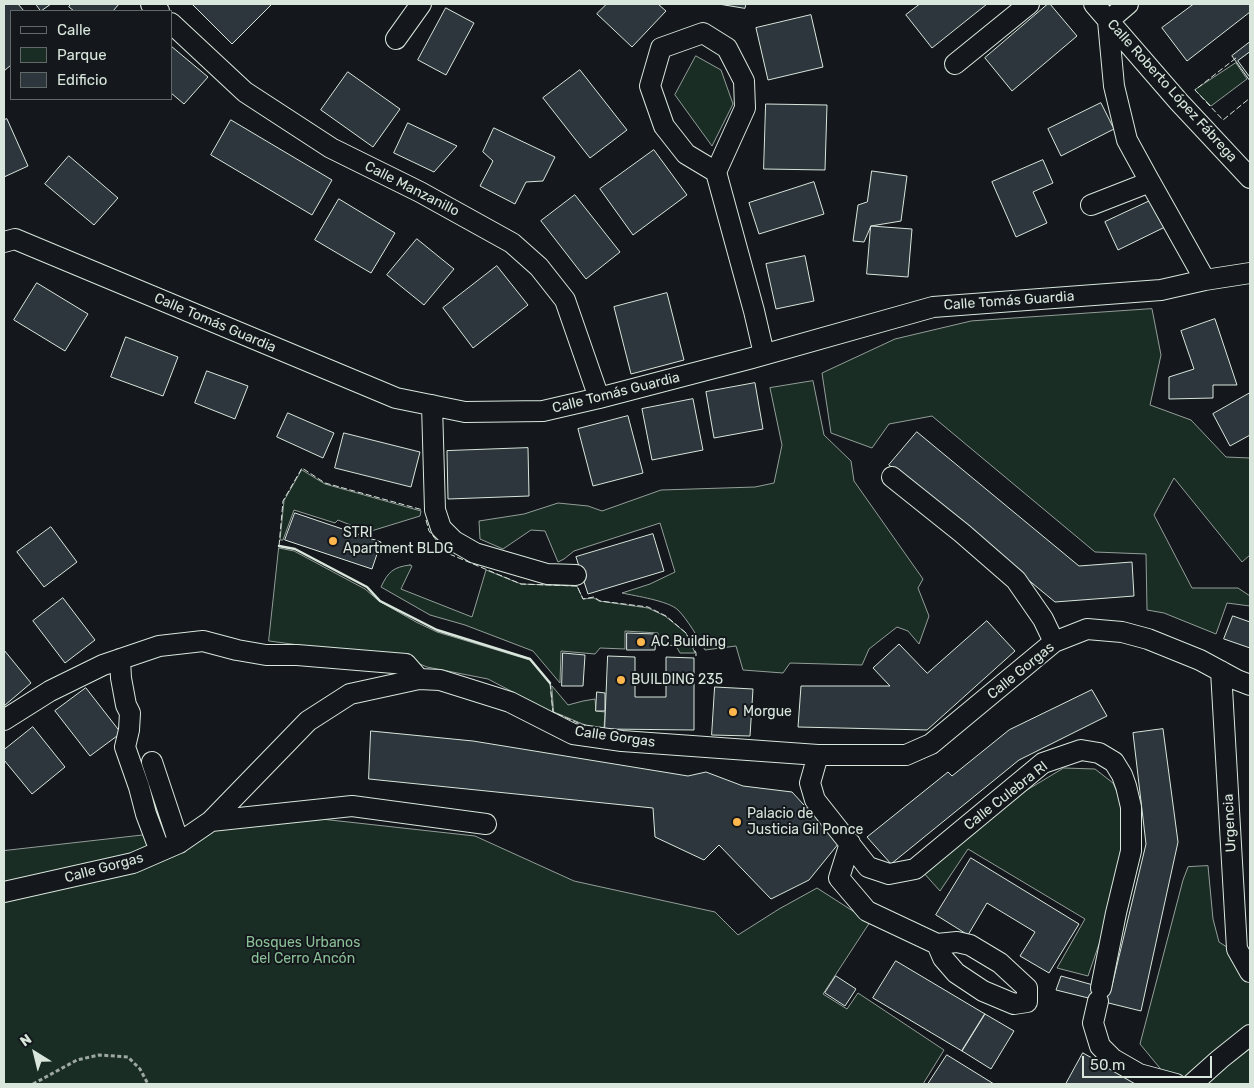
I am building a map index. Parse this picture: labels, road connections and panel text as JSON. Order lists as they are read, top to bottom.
{
  "streets": {
    "street": [
      "Calle Roberto López Fábrega",
      "Calle Manzanillo",
      "Calle Tomás Guardia",
      "Calle Gorgas",
      "Calle Culebra Rl",
      "Urgencia"
    ]
  },
  "crossings": [
    ["Calle Manzanillo", "Calle Tomás Guardia"],
    ["Calle Gorgas", "Calle Culebra Rl"],
    ["Calle Gorgas", "Urgencia"]
  ],
  "parks": ["Bosques Urbanos del Cerro Ancón"],
  "places": [
    "STRI Apartment BLDG",
    "AC Building",
    "BUILDING 235",
    "Morgue",
    "Palacio de Justicia Gil Ponce"
  ],
  "legend": ["Calle", "Parque", "Edificio"],
  "scale_bar": "50 m",
  "north": "top left"
}
